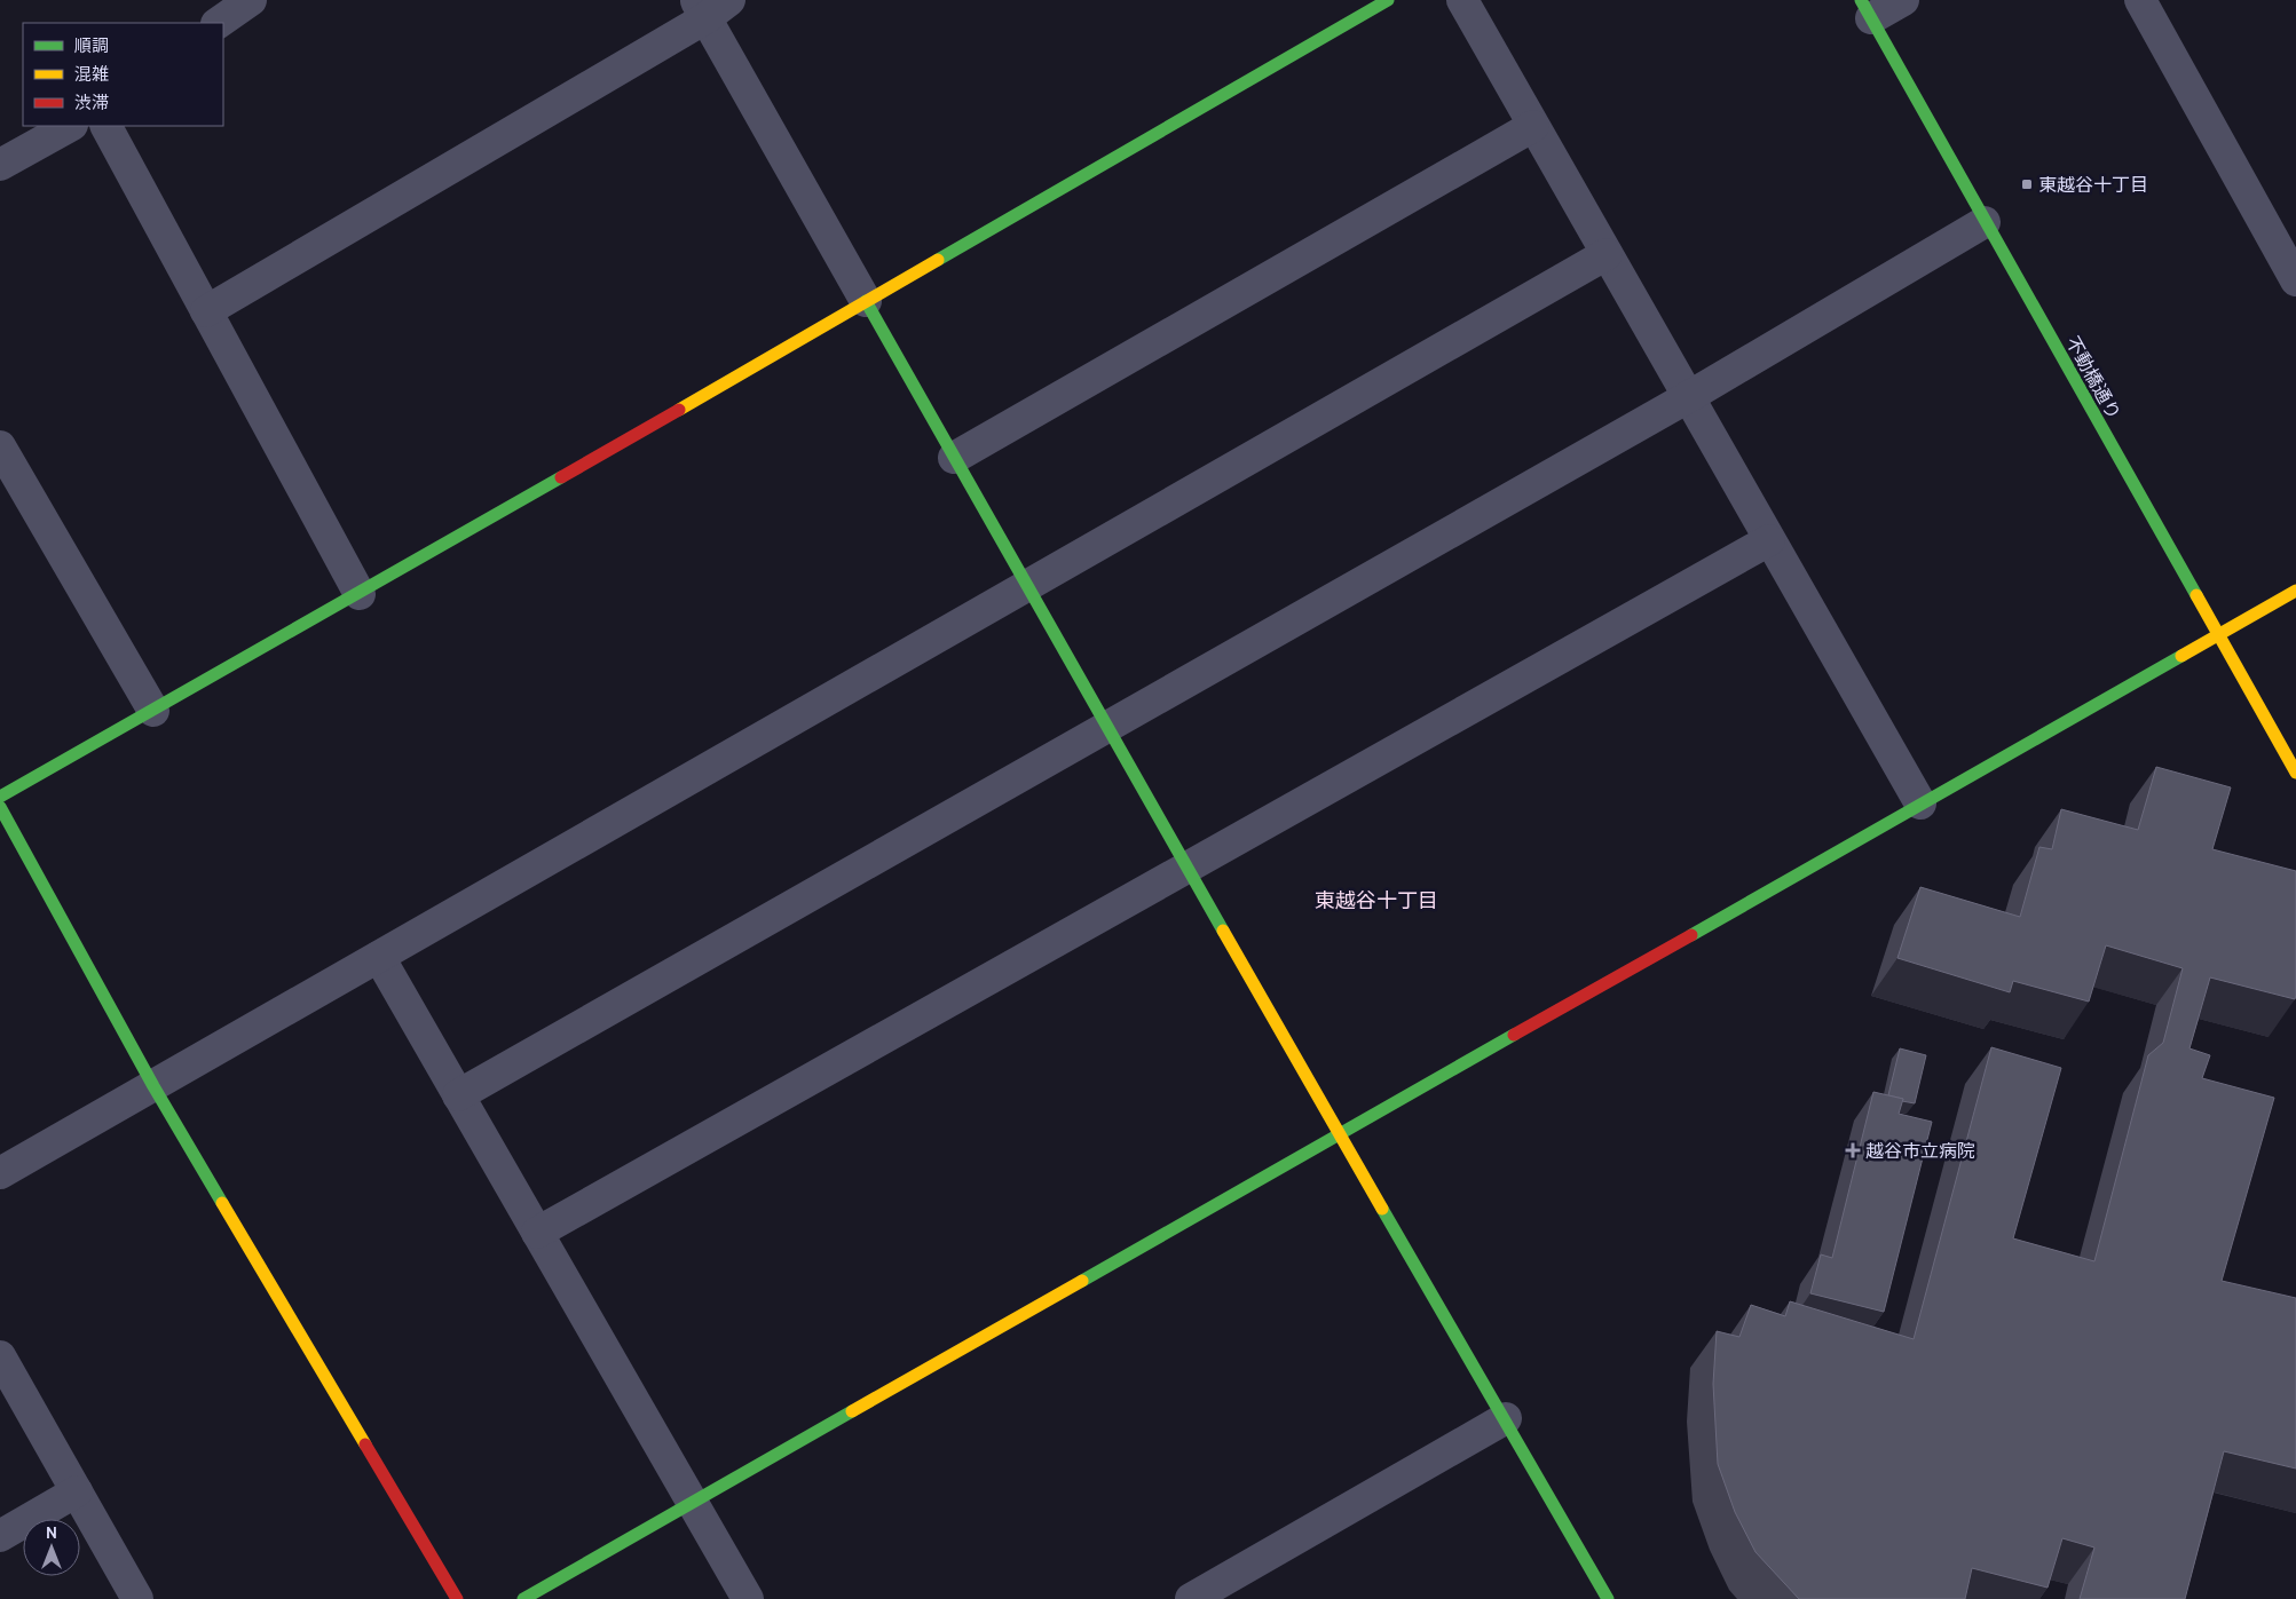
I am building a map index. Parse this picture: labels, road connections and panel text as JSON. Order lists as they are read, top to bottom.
{
  "streets": {
    "street": ["不動橋通り"]
  },
  "districts": ["東越谷十丁目"],
  "places": {
    "transit": ["東越谷十丁目"],
    "health": ["越谷市立病院"]
  },
  "legend": ["順調", "混雑", "渋滞"],
  "north": "top"
}
